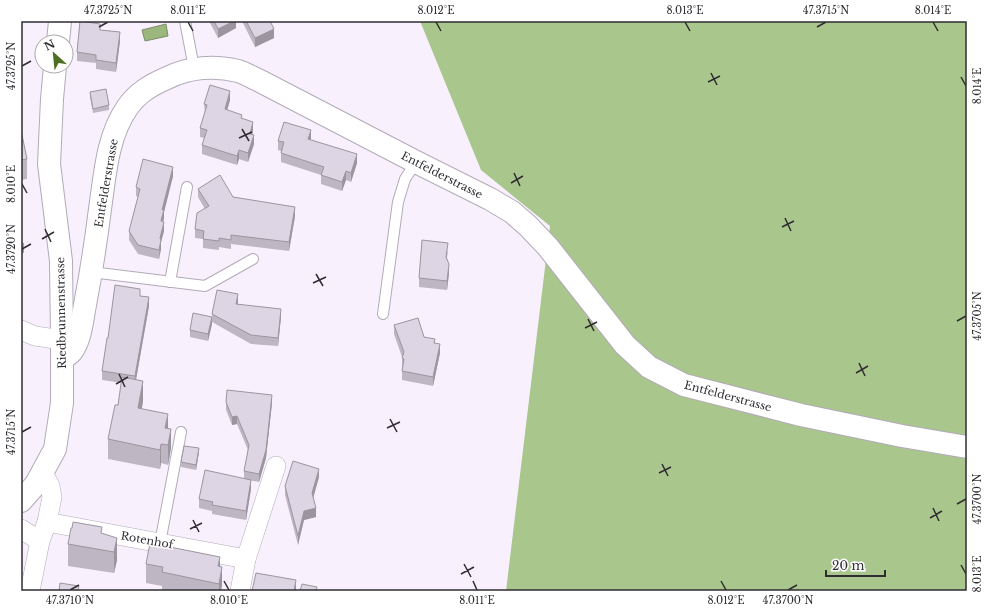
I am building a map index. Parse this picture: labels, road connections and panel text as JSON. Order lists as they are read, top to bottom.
{
  "streets": {
    "street": ["Entfelderstrasse", "Riedbrunnenstrasse", "Rotenhof"]
  },
  "crossings": [
    ["Entfelderstrasse", "Riedbrunnenstrasse"]
  ],
  "scale_bar": "20 m",
  "north": "top left",
  "coordinates": [
    "47.3725°N",
    "8.011°E",
    "8.012°E",
    "8.013°E",
    "47.3715°N",
    "8.014°E",
    "8.010°E",
    "47.3720°N",
    "47.3705°N",
    "47.3700°N",
    "47.3710°N"
  ]
}
